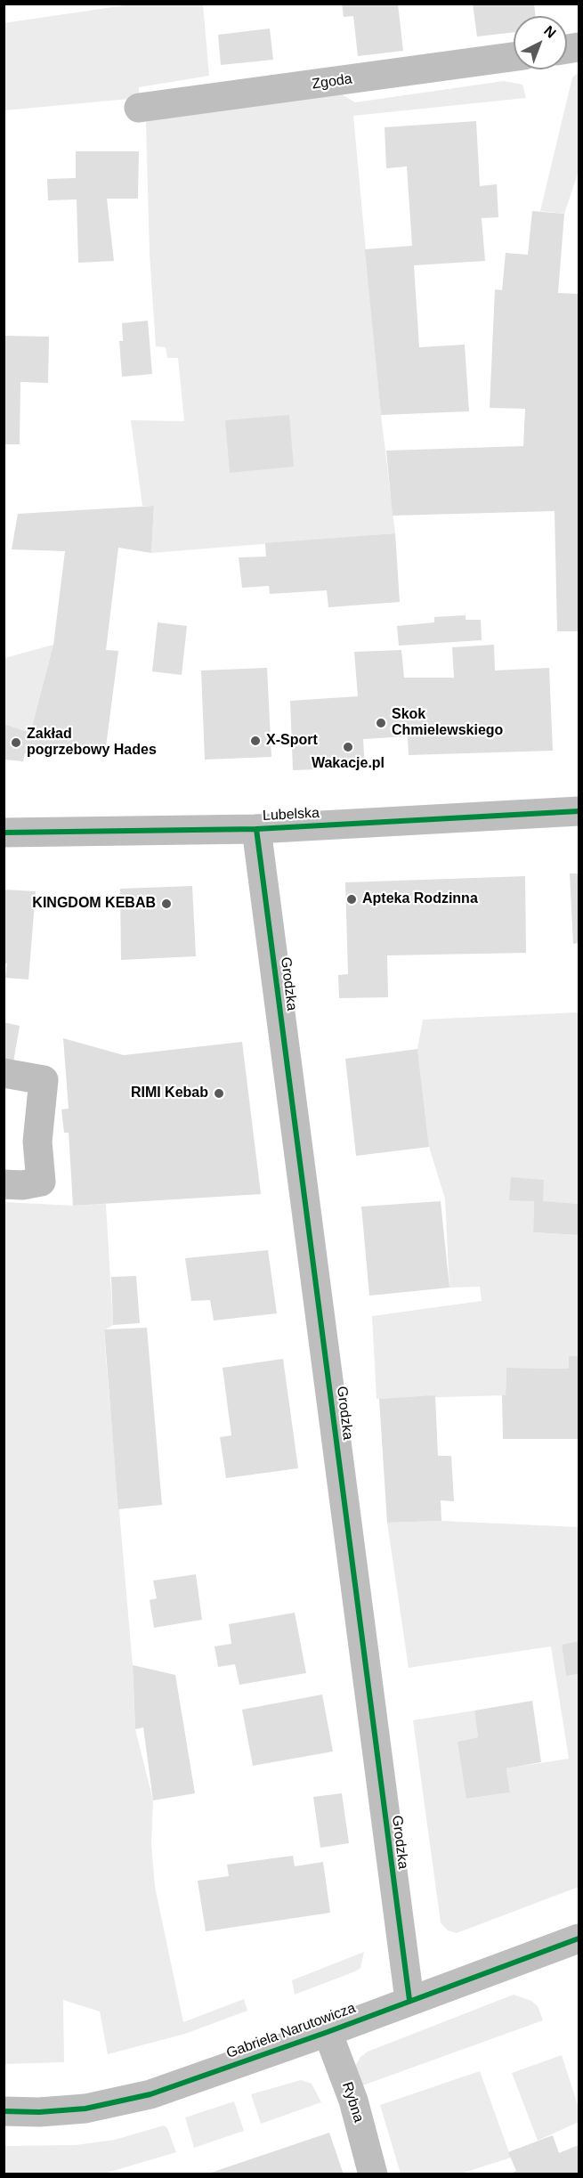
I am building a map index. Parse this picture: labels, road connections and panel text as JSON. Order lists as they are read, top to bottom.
{
  "streets": {
    "street": [
      "Zgoda",
      "Lubelska",
      "Grodzka",
      "Gabriela Narutowicza",
      "Rybna"
    ]
  },
  "crossings": [
    ["Lubelska", "Grodzka"],
    ["Grodzka", "Gabriela Narutowicza"],
    ["Gabriela Narutowicza", "Rybna"]
  ],
  "places": [
    "Skok Chmielewskiego",
    "X-Sport",
    "Zakład pogrzebowy Hades",
    "Wakacje.pl",
    "Apteka Rodzinna",
    "KINGDOM KEBAB",
    "RIMI Kebab"
  ],
  "north": "top right"
}
